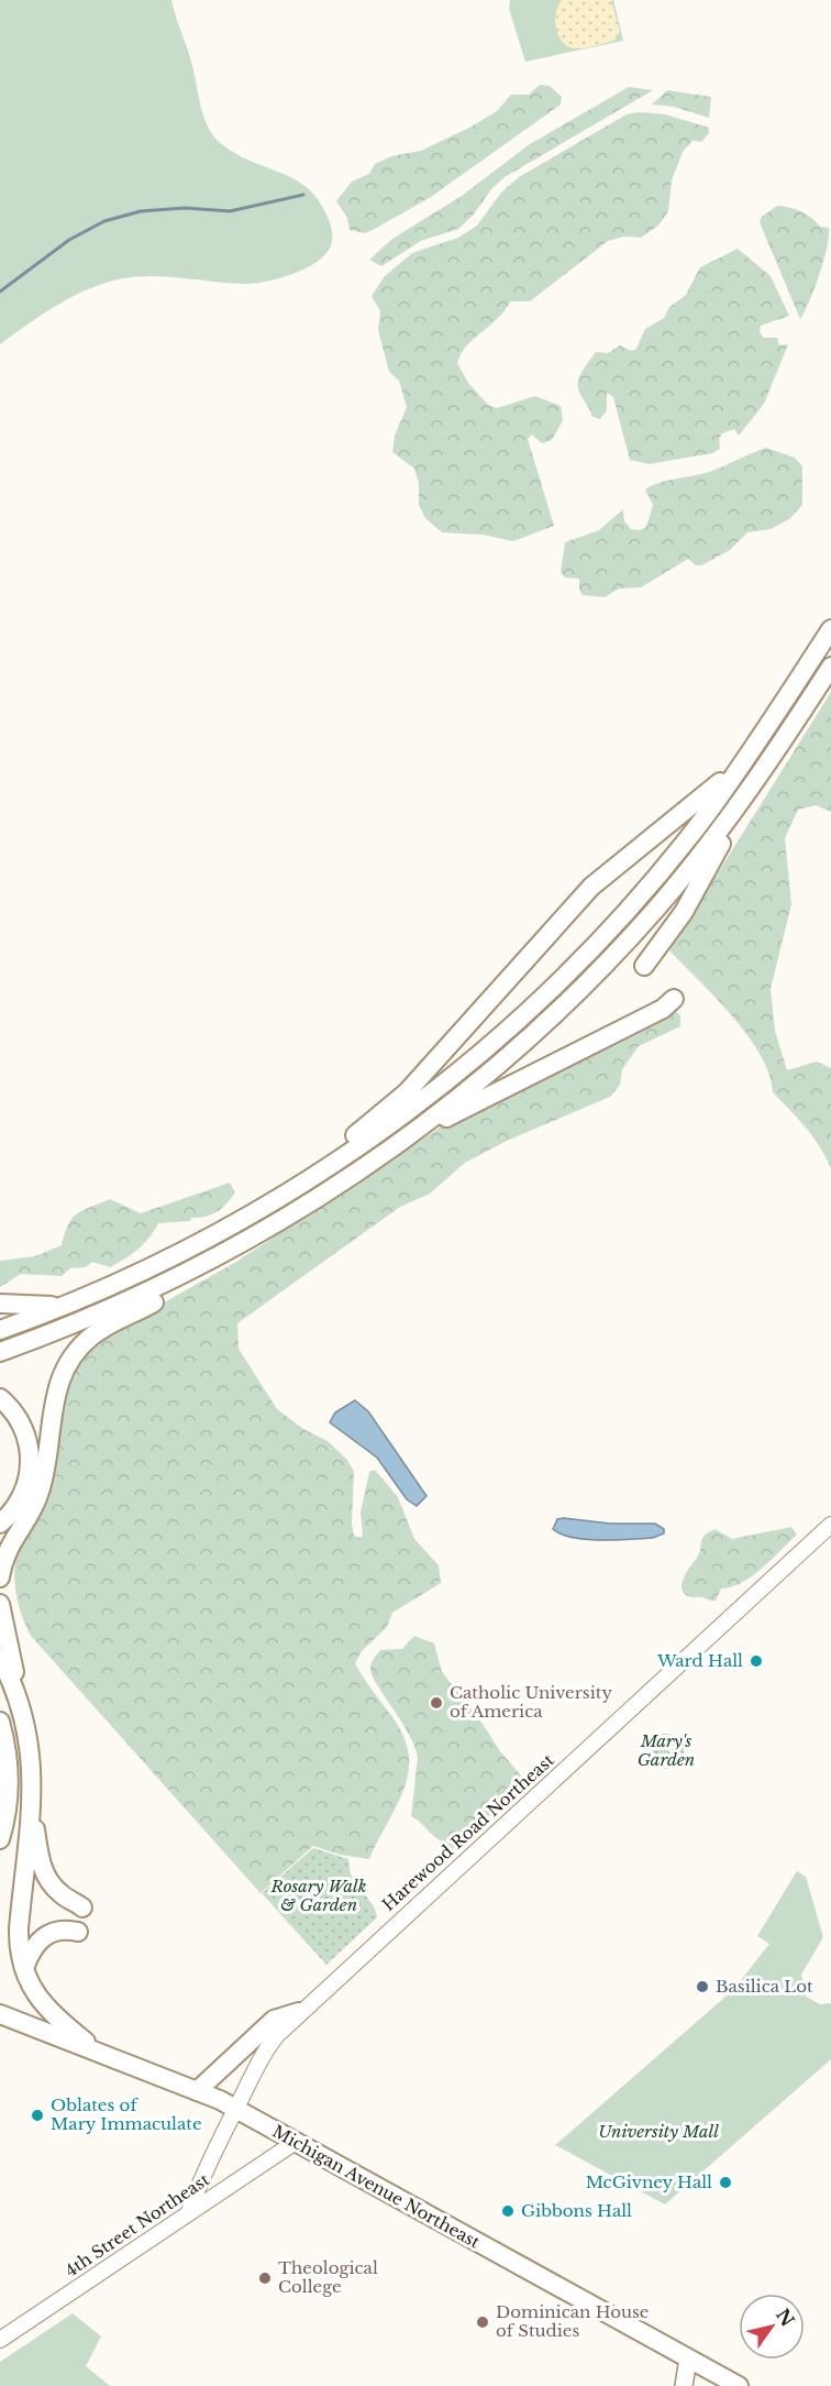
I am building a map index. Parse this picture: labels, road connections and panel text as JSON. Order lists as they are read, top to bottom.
{
  "streets": {
    "main road": ["Michigan Avenue Northeast"],
    "street": ["Harewood Road Northeast", "4th Street Northeast"]
  },
  "crossings": [
    ["Harewood Road Northeast", "Michigan Avenue Northeast"],
    ["Harewood Road Northeast", "4th Street Northeast"],
    ["Michigan Avenue Northeast", "4th Street Northeast"]
  ],
  "parks": ["Mary's Garden", "Rosary Walk & Garden", "University Mall"],
  "places": [
    "Ward Hall",
    "Catholic University of America",
    "Basilica Lot",
    "Oblates of Mary Immaculate",
    "McGivney Hall",
    "Gibbons Hall",
    "Theological College",
    "Dominican House of Studies"
  ],
  "north": "top right"
}
